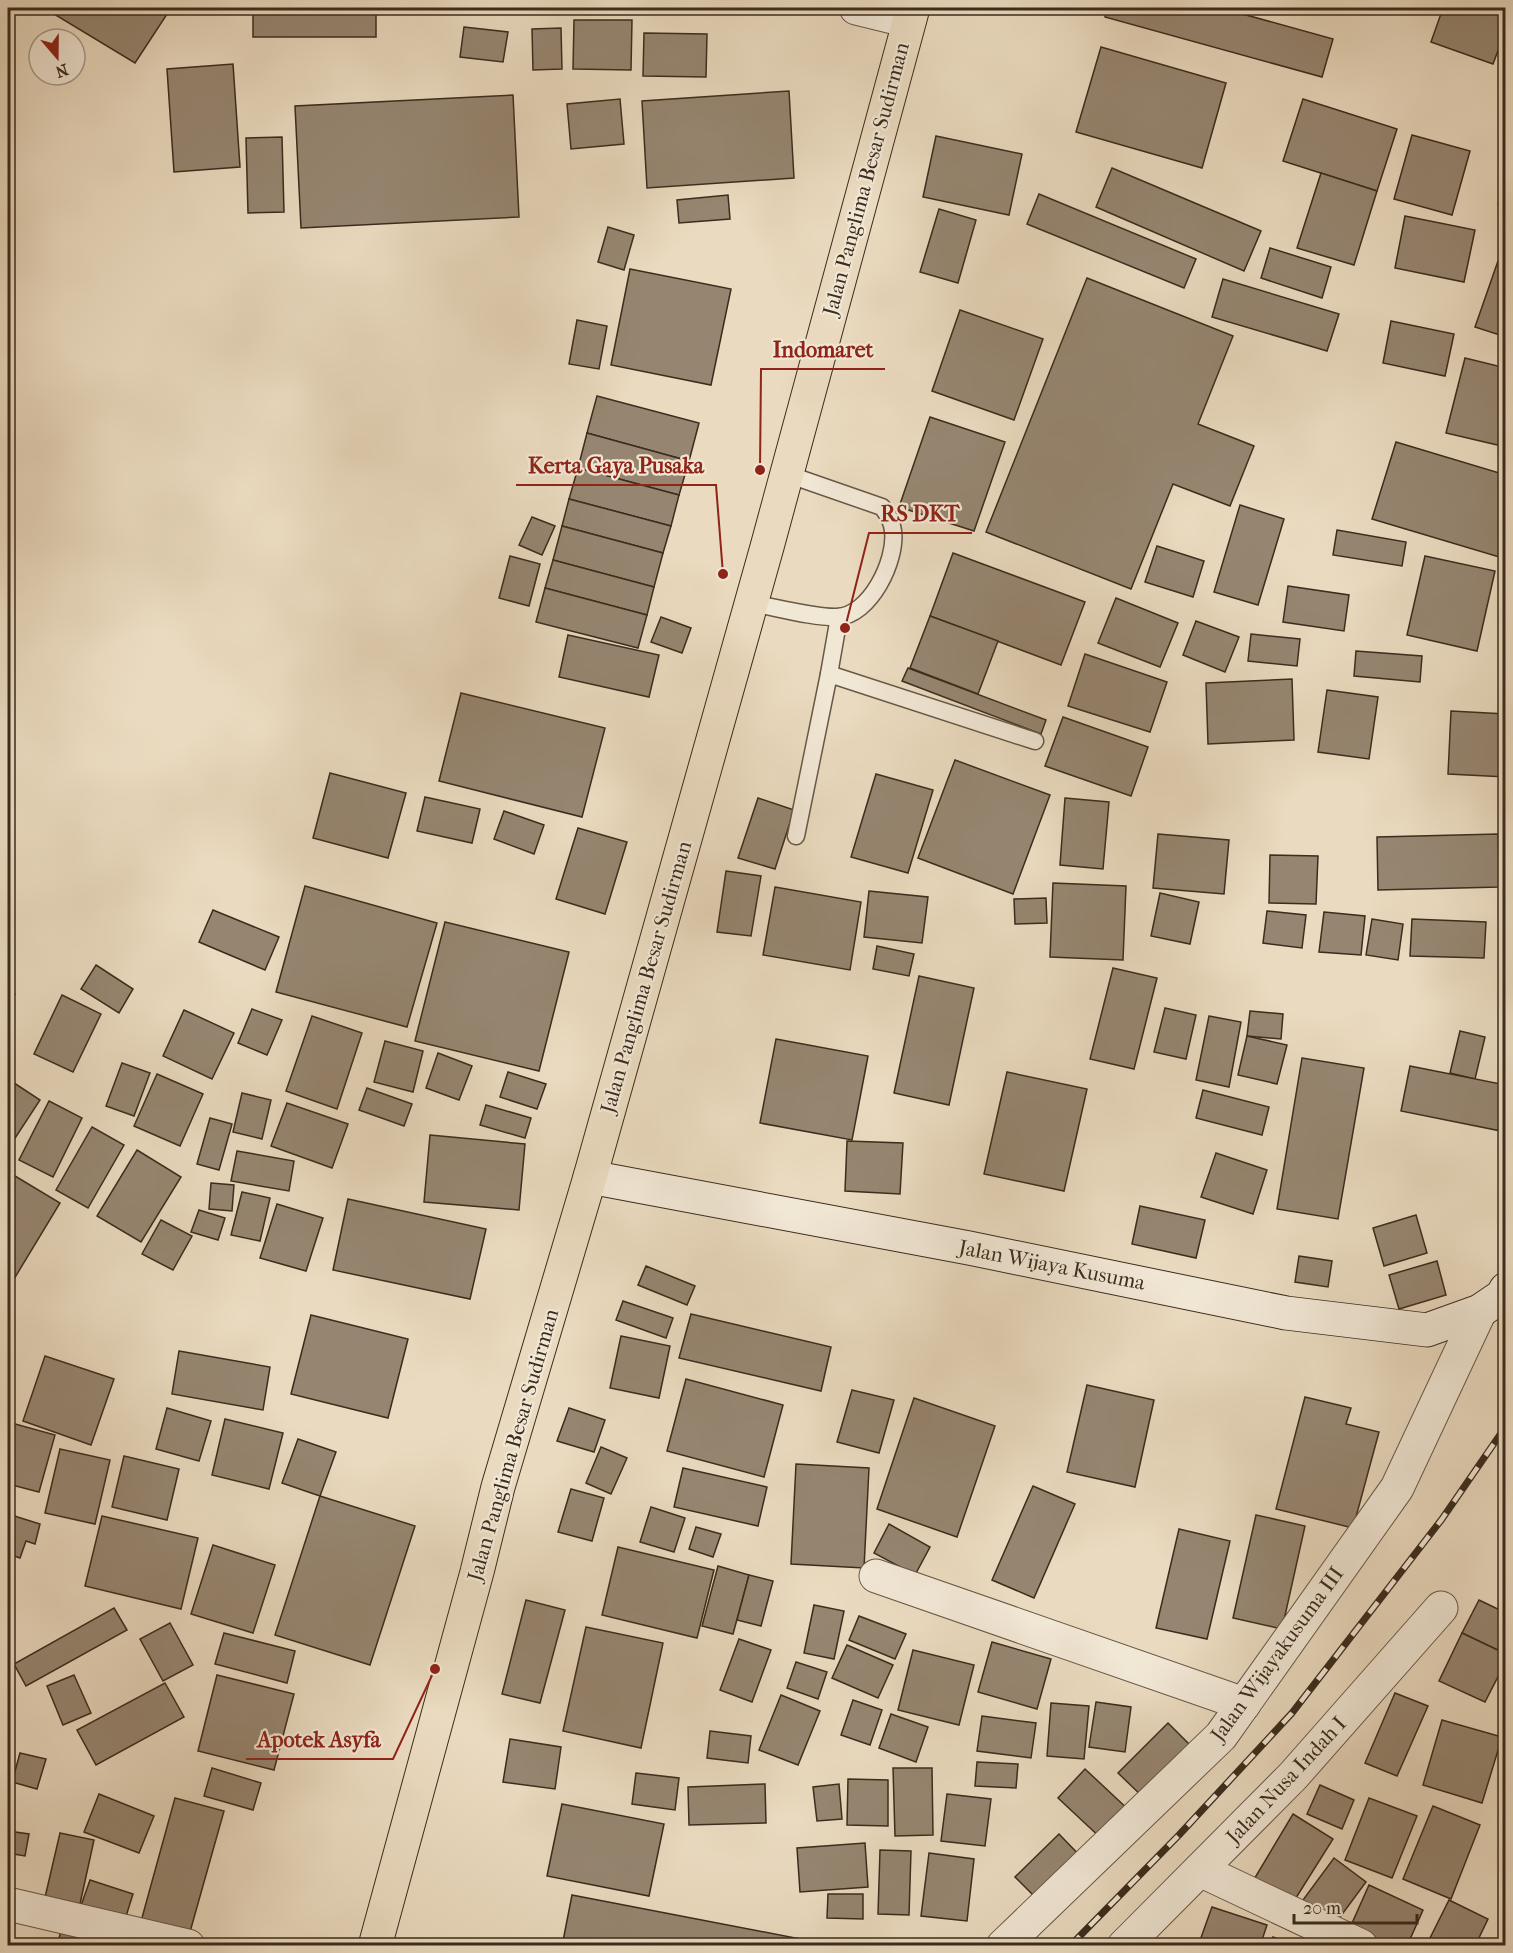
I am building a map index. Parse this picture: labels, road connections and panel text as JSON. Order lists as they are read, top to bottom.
{
  "streets": {
    "main road": ["Jalan Panglima Besar Sudirman"],
    "street": ["Jalan Wijaya Kusuma", "Jalan Wijayakusuma III", "Jalan Nusa Indah I"]
  },
  "crossings": [
    ["Jalan Panglima Besar Sudirman", "Jalan Wijaya Kusuma"],
    ["Jalan Wijaya Kusuma", "Jalan Wijayakusuma III"]
  ],
  "places": [
    "Indomaret",
    "Kerta Gaya Pusaka",
    "RS DKT",
    "Apotek Asyfa"
  ],
  "scale_bar": "20 m",
  "north": "bottom"
}
